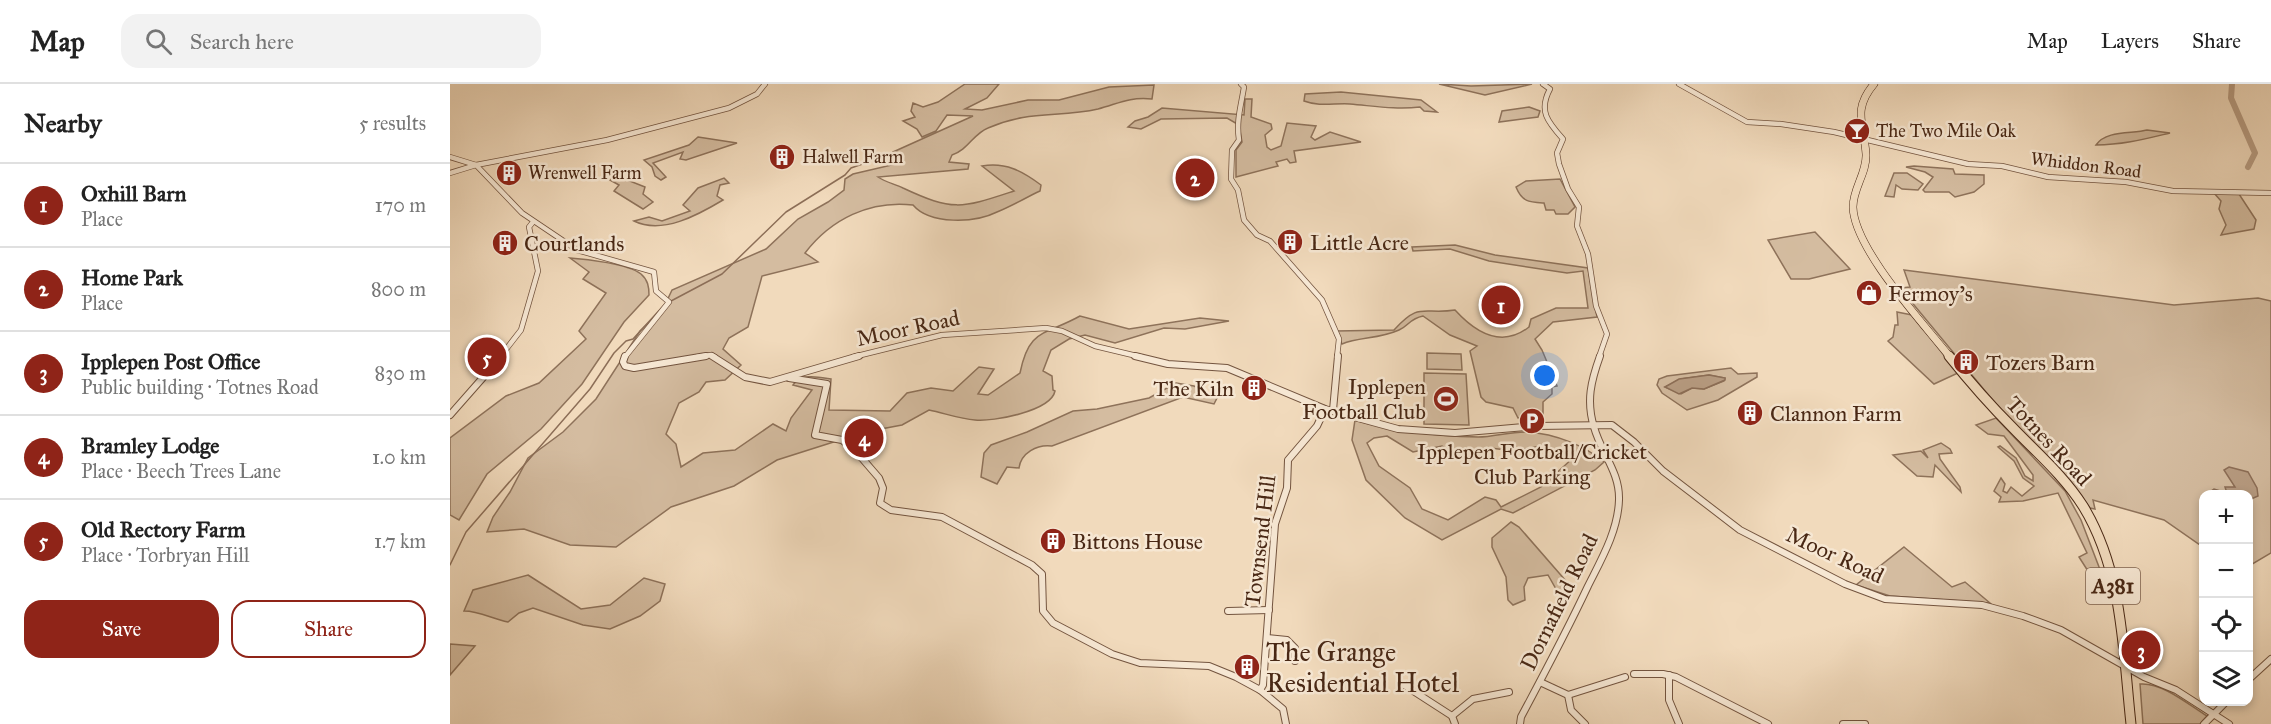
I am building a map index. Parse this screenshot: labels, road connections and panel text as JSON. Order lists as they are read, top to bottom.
{
  "streets": {
    "main road": ["Totnes Road", "A381"],
    "street": [
      "Whiddon Road",
      "Moor Road",
      "Townsend Hill",
      "Dornafield Road"
    ]
  },
  "crossings": [
    ["Whiddon Road", "Totnes Road"],
    ["Moor Road", "Totnes Road"],
    ["Moor Road", "Townsend Hill"],
    ["Moor Road", "Dornafield Road"]
  ],
  "places": {
    "bar": ["The Two Mile Oak"],
    "building": [
      "Halwell Farm",
      "Wrenwell Farm",
      "Little Acre",
      "Courtlands",
      "Tozers Barn",
      "The Kiln",
      "Clannon Farm",
      "Bittons House",
      "The Grange Residential Hotel"
    ],
    "shop": ["Fermoy's"],
    "sports": ["Ipplepen Football Club"],
    "parking": ["Ipplepen Football/Cricket Club Parking"]
  },
  "page": {
    "header": "Map",
    "search": "Search here",
    "nav": ["Map", "Layers", "Share"],
    "heading": ["Nearby", "5 results"],
    "pins": [
      "2",
      "1",
      "5",
      "4",
      "3"
    ],
    "list": [
      {
        "mark": "1",
        "name": "Oxhill Barn",
        "note": "Place",
        "value": "170 m"
      },
      {
        "mark": "2",
        "name": "Home Park",
        "note": "Place",
        "value": "800 m"
      },
      {
        "mark": "3",
        "name": "Ipplepen Post Office",
        "note": "Public building · Totnes Road",
        "value": "830 m"
      },
      {
        "mark": "4",
        "name": "Bramley Lodge",
        "note": "Place · Beech Trees Lane",
        "value": "1.0 km"
      },
      {
        "mark": "5",
        "name": "Old Rectory Farm",
        "note": "Place · Torbryan Hill",
        "value": "1.7 km"
      }
    ],
    "map_buttons": ["+", "−"],
    "buttons": ["Save", "Share"]
  }
}
